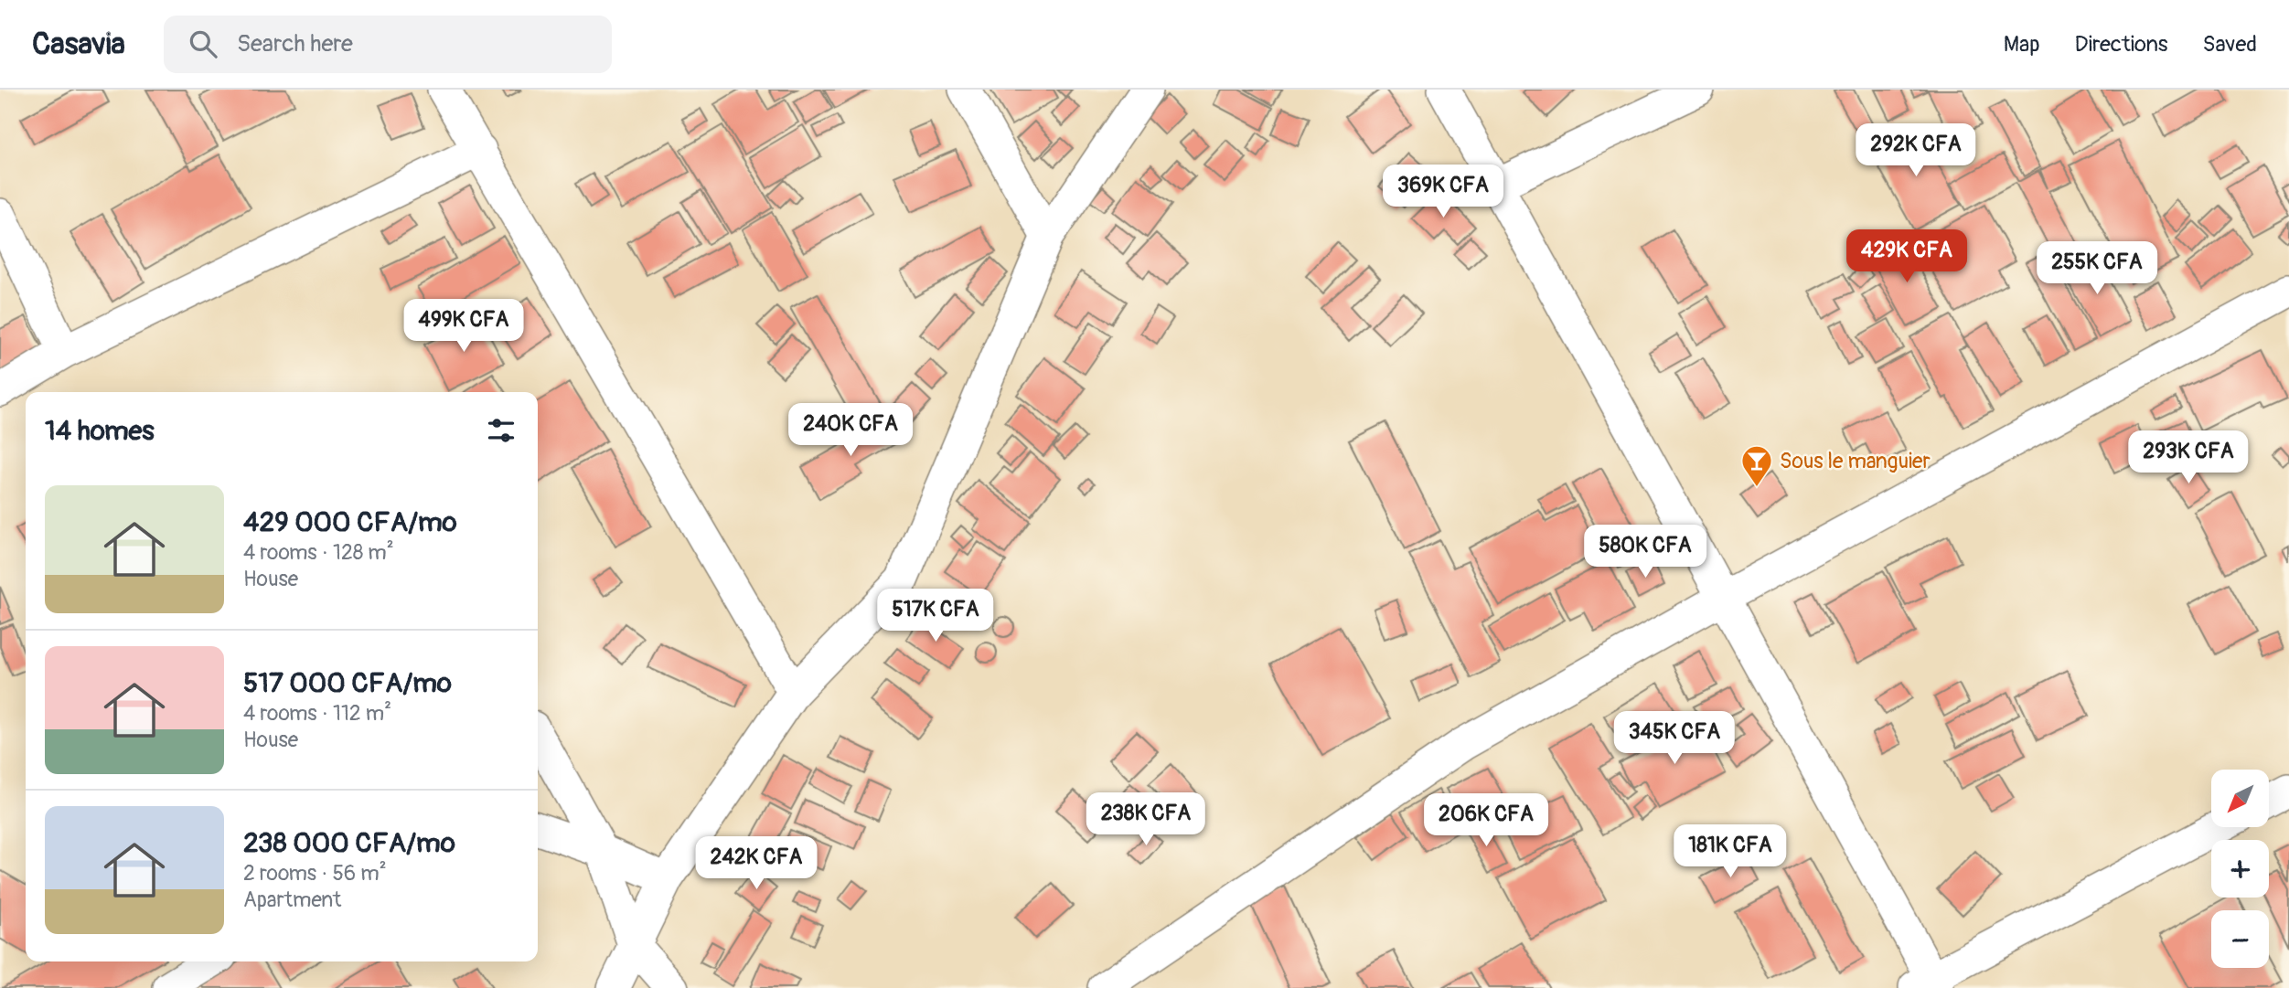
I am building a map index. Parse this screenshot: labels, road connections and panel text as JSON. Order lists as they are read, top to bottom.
{
  "places": {
    "bar": ["Sous le manguier"]
  },
  "north": "bottom left",
  "page": {
    "header": "Casavia",
    "search": "Search here",
    "nav": ["Map", "Directions", "Saved"],
    "price": [
      "292K CFA",
      "369K CFA",
      "429K CFA",
      "255K CFA",
      "499K CFA",
      "240K CFA",
      "293K CFA",
      "580K CFA",
      "517K CFA",
      "345K CFA",
      "238K CFA",
      "206K CFA",
      "181K CFA",
      "242K CFA"
    ],
    "heading": "14 homes",
    "list": [
      {
        "name": "429 000 CFA/mo",
        "note": "4 rooms · 128 m² · House"
      },
      {
        "name": "517 000 CFA/mo",
        "note": "4 rooms · 112 m² · House"
      },
      {
        "name": "238 000 CFA/mo",
        "note": "2 rooms · 56 m² · Apartment"
      }
    ],
    "map_buttons": ["+", "−"]
  }
}
